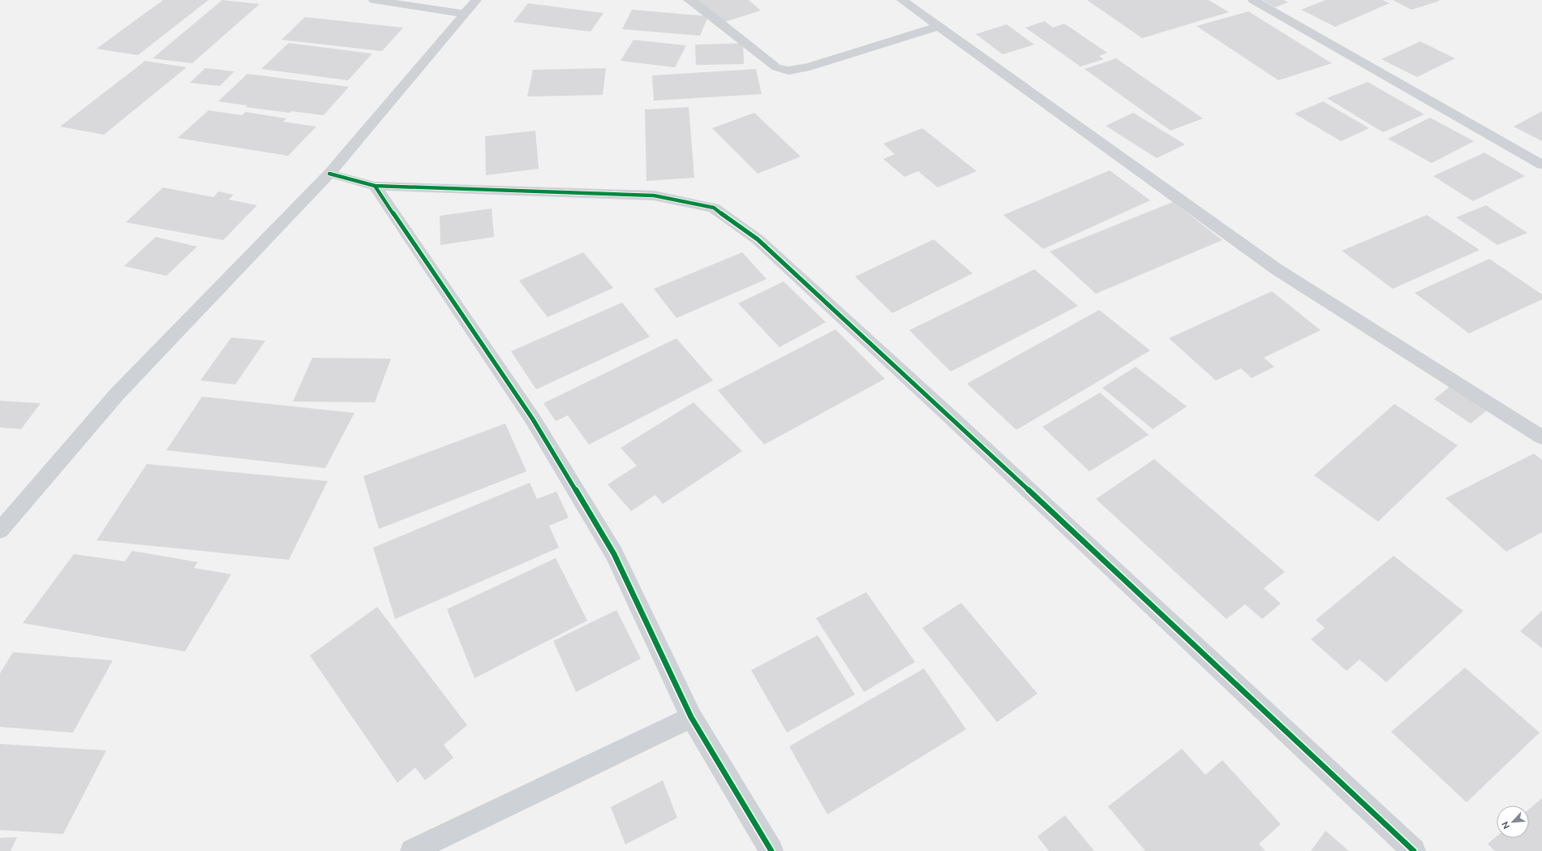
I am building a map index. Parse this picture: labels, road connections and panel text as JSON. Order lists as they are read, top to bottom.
{
  "north": "bottom left"
}
